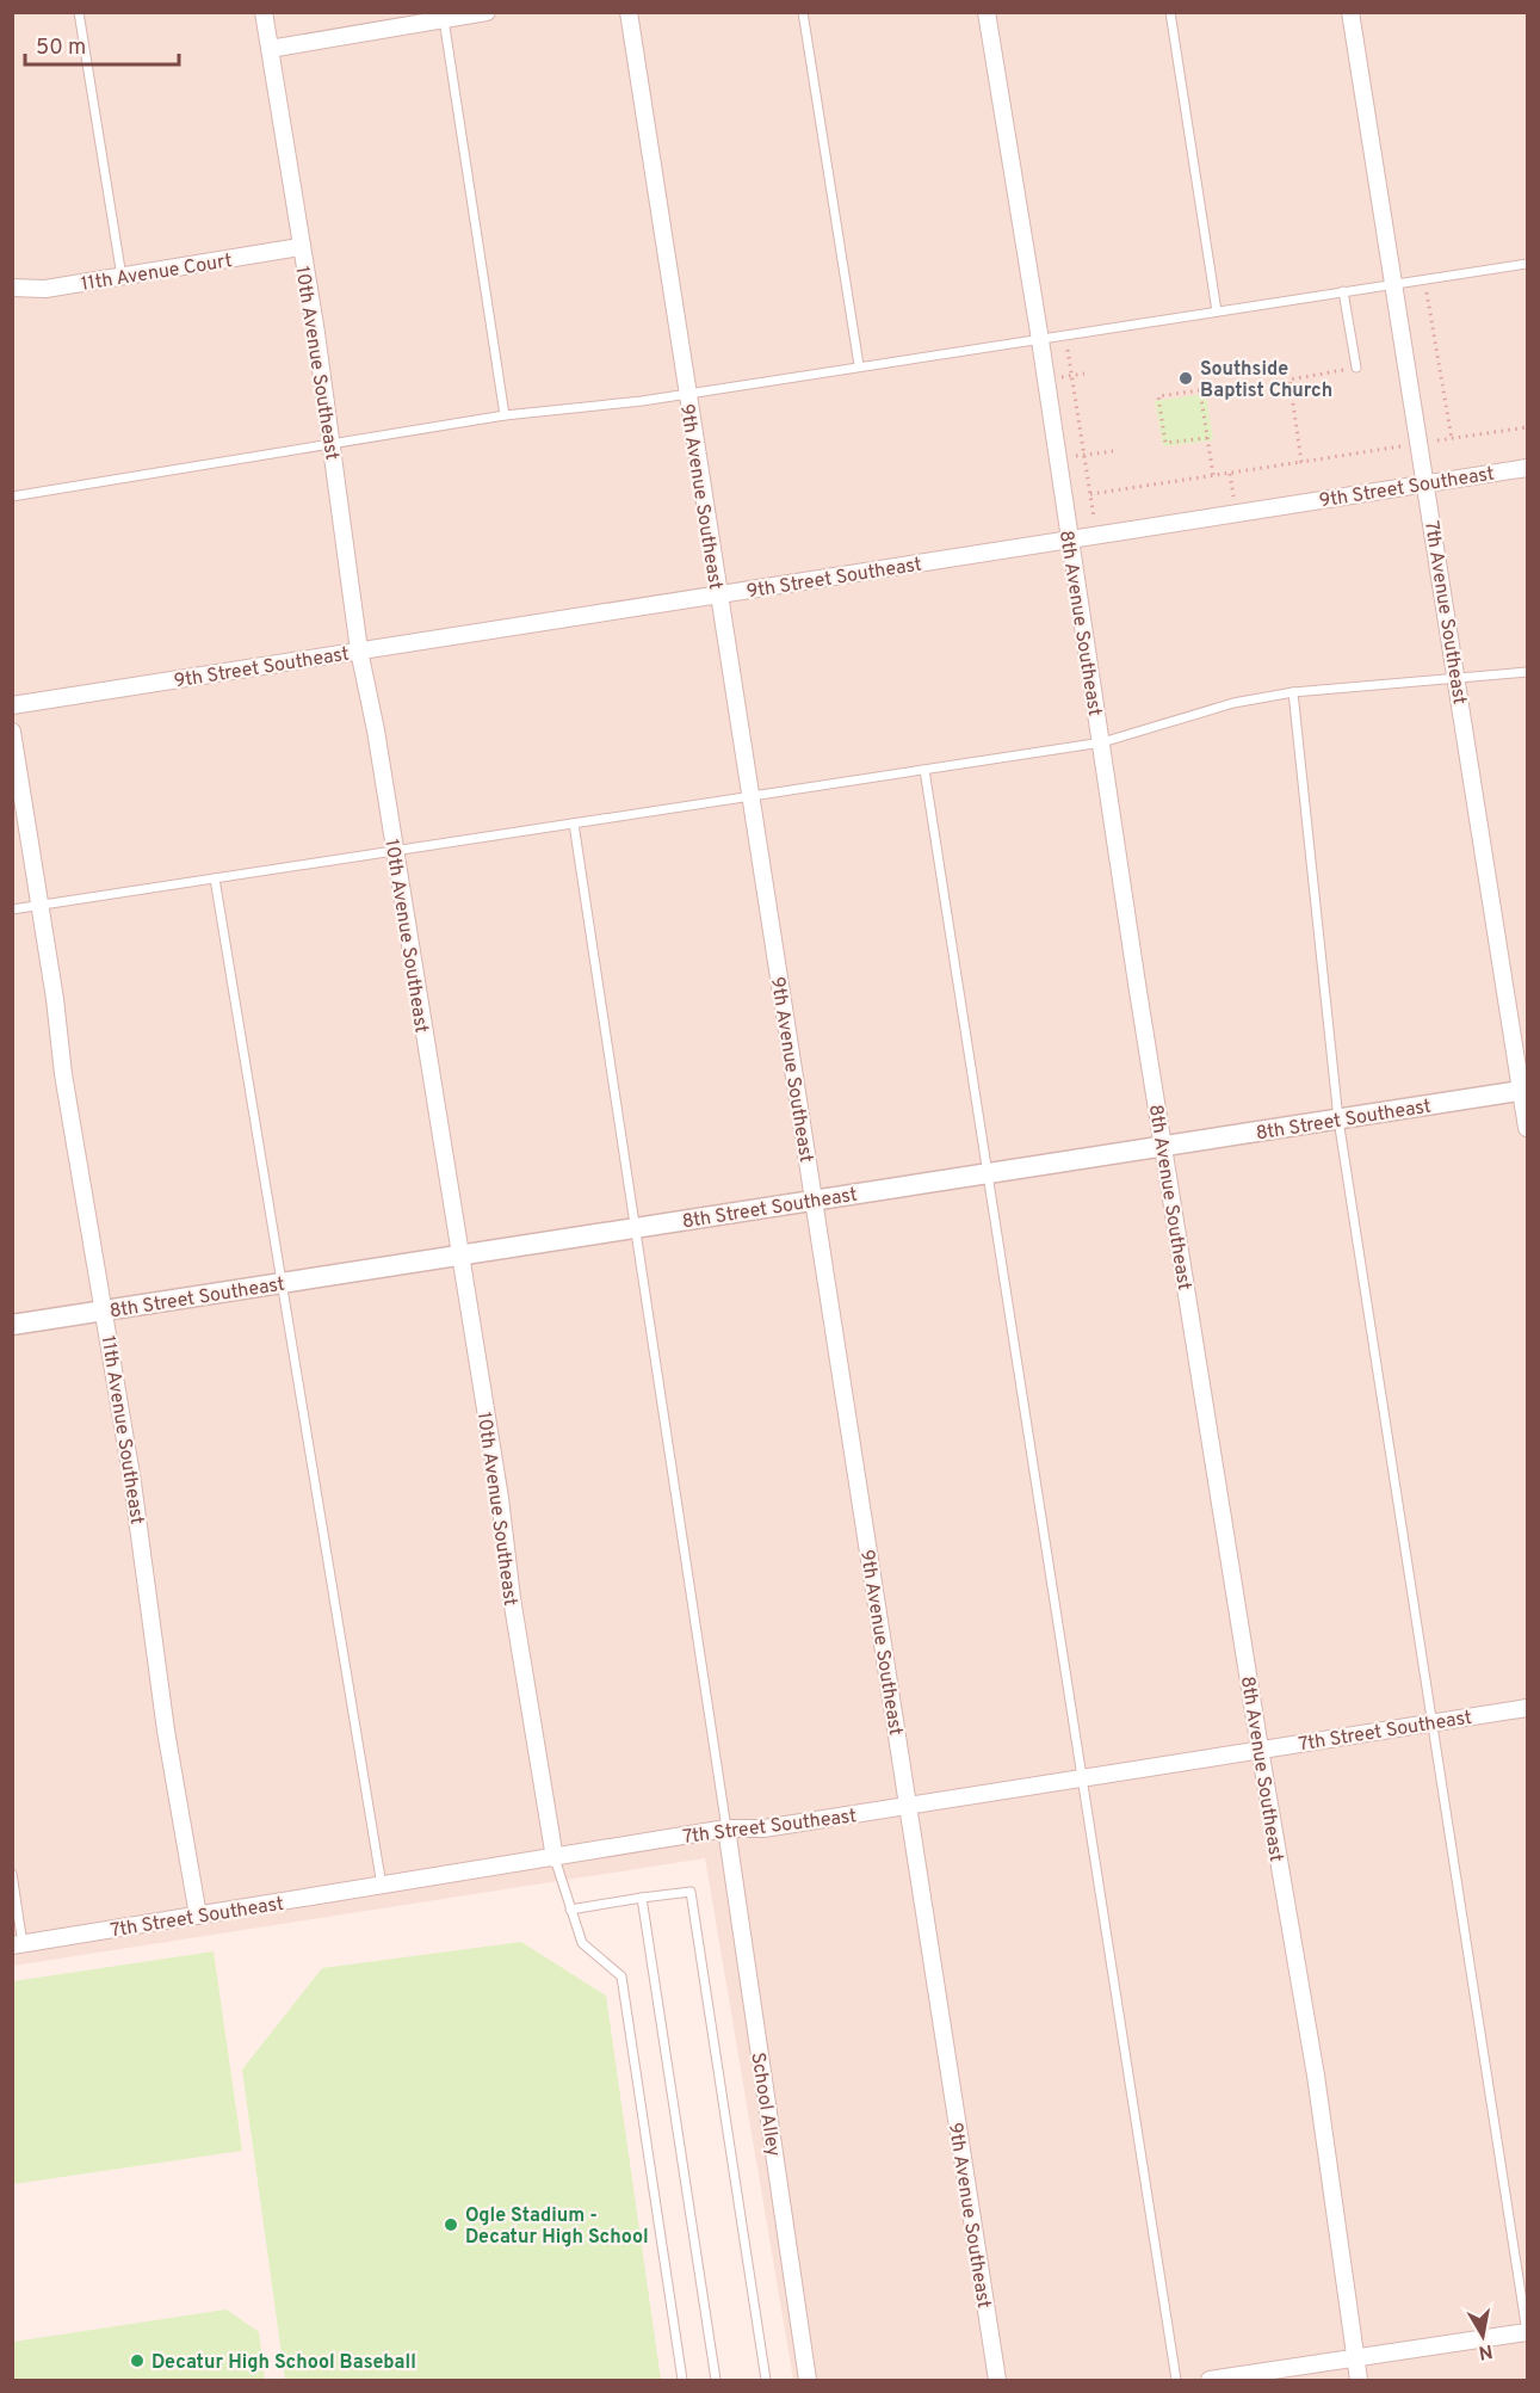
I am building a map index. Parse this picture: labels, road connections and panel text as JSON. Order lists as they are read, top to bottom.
{
  "streets": {
    "street": [
      "11th Avenue Court",
      "10th Avenue Southeast",
      "9th Street Southeast",
      "9th Avenue Southeast",
      "7th Avenue Southeast",
      "8th Avenue Southeast",
      "8th Street Southeast",
      "11th Avenue Southeast",
      "7th Street Southeast",
      "School Alley"
    ]
  },
  "crossings": [
    ["11th Avenue Court", "10th Avenue Southeast"],
    ["10th Avenue Southeast", "9th Street Southeast"],
    ["10th Avenue Southeast", "8th Street Southeast"],
    ["10th Avenue Southeast", "7th Street Southeast"],
    ["9th Street Southeast", "9th Avenue Southeast"],
    ["9th Street Southeast", "7th Avenue Southeast"],
    ["9th Street Southeast", "8th Avenue Southeast"],
    ["9th Avenue Southeast", "8th Street Southeast"],
    ["9th Avenue Southeast", "7th Street Southeast"],
    ["7th Avenue Southeast", "8th Street Southeast"],
    ["8th Avenue Southeast", "8th Street Southeast"],
    ["8th Avenue Southeast", "7th Street Southeast"],
    ["8th Street Southeast", "11th Avenue Southeast"],
    ["11th Avenue Southeast", "7th Street Southeast"],
    ["7th Street Southeast", "School Alley"]
  ],
  "places": ["Southside Baptist Church", "Ogle Stadium - Decatur High School", "Decatur High School Baseball"],
  "scale_bar": "50 m",
  "north": "bottom"
}
